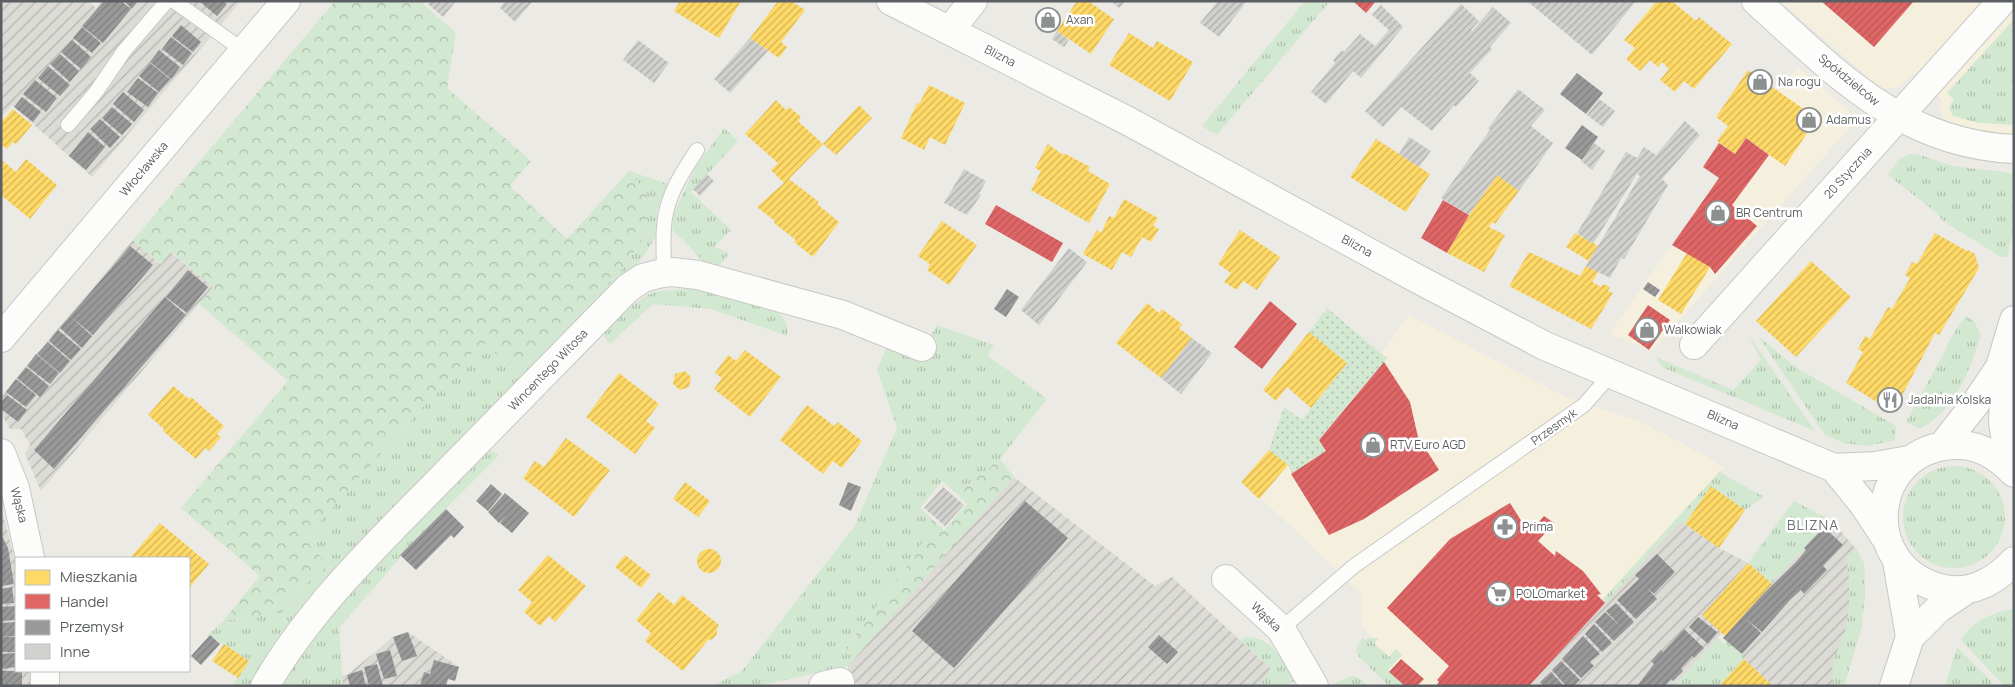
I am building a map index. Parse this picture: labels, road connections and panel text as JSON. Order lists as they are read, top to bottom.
{
  "streets": {
    "street": [
      "Blizna",
      "Spółdzielców",
      "Włocławska",
      "20 Stycznia",
      "Wincentego Witosa",
      "Wąska"
    ],
    "lane": ["Przesmyk"]
  },
  "crossings": [
    ["Blizna", "Przesmyk"],
    ["Spółdzielców", "20 Stycznia"],
    ["Przesmyk", "Wąska"]
  ],
  "districts": ["BLIZNA"],
  "places": {
    "shop": [
      "Axan",
      "Na rogu",
      "Adamus",
      "BR Centrum",
      "Walkowiak",
      "RTV Euro AGD"
    ],
    "restaurant": ["Jadalnia Kolska"],
    "pharmacy": ["Prima"],
    "supermarket": ["POLOmarket"]
  },
  "legend": [
    "Mieszkania",
    "Handel",
    "Przemysł",
    "Inne"
  ]
}
